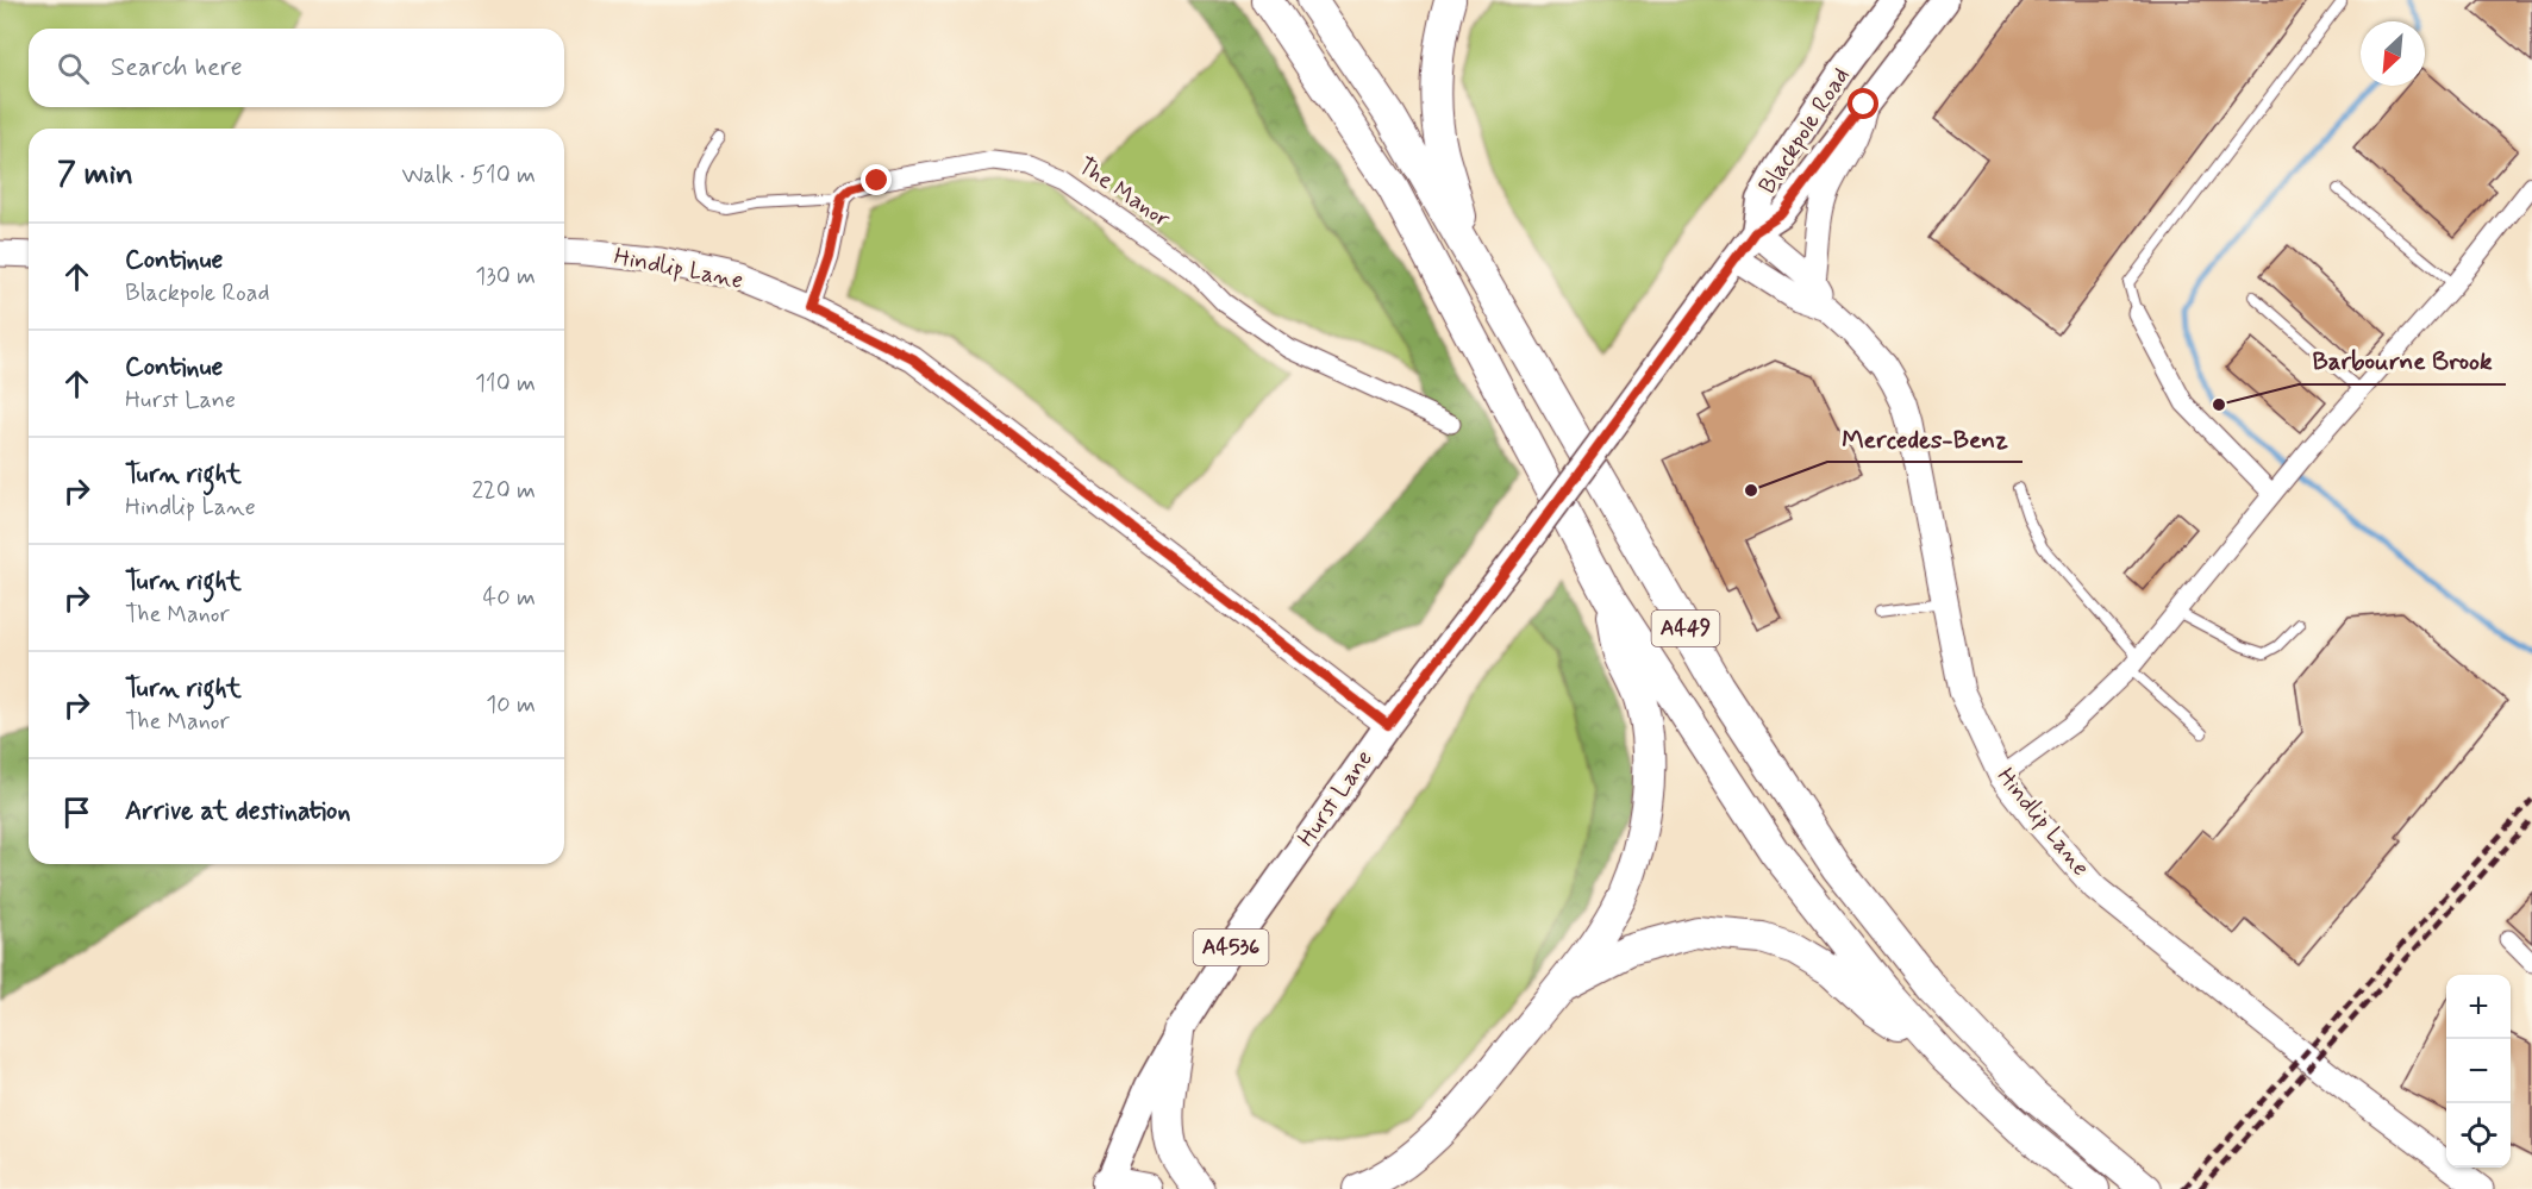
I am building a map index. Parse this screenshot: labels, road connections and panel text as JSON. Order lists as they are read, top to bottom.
{
  "streets": {
    "highway": ["A449"],
    "main road": ["Blackpole Road", "Hurst Lane", "A4536"],
    "street": ["The Manor", "Hindlip Lane"]
  },
  "crossings": [
    ["Blackpole Road", "Hindlip Lane"],
    ["Blackpole Road", "Hurst Lane"],
    ["Hindlip Lane", "Hurst Lane"]
  ],
  "places": ["Barbourne Brook", "Mercedes-Benz"],
  "north": "bottom left",
  "page": {
    "search": "Search here",
    "heading": ["7 min", "Walk · 510 m"],
    "list": [
      ["Continue", "Blackpole Road", "130 m"],
      ["Continue", "Hurst Lane", "110 m"],
      ["Turn right", "Hindlip Lane", "220 m"],
      ["Turn right", "The Manor", "40 m"],
      ["Turn right", "The Manor", "10 m"],
      "Arrive at destination"
    ],
    "map_buttons": ["+", "−"]
  }
}
